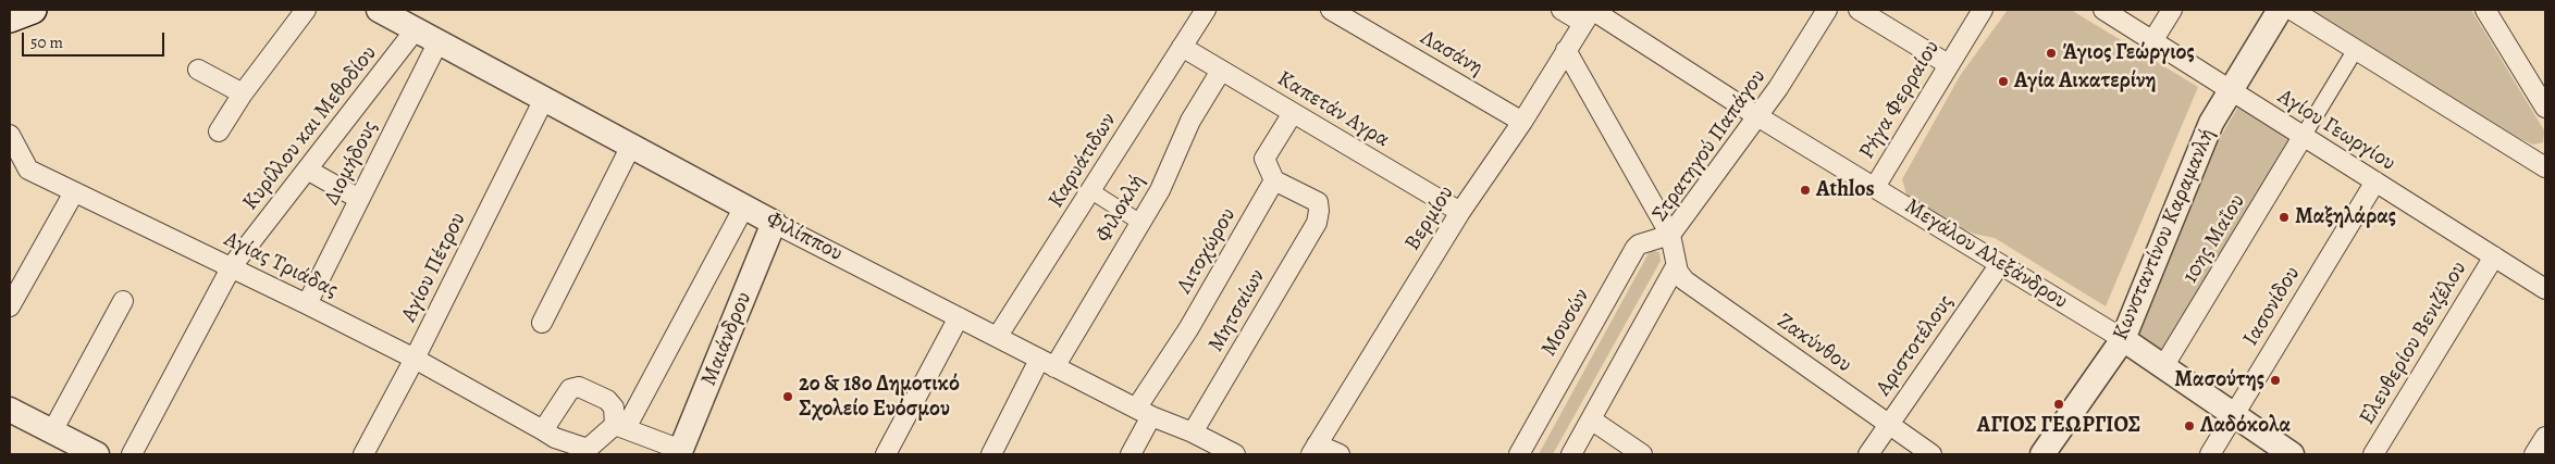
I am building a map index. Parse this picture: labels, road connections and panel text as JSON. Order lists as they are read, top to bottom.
{
  "streets": {
    "street": [
      "Λασάνη",
      "Ρήγα Φερραίου",
      "Καπετάν Αγρα",
      "Κυρίλλου και Μεθοδίου",
      "Αγίου Γεωργίου",
      "Στρατηγού Παπάγου",
      "Καρυάτιδων",
      "Διομήδους",
      "Φιλοκλή",
      "Βερμίου",
      "Κωνσταντίνου Καραμανλή",
      "Φιλίππου",
      "10ης Μαΐου",
      "Λιτοχώρου",
      "Μεγάλου Αλεξάνδρου",
      "Αγίας Τριάδας",
      "Αγίου Πέτρου",
      "Ιασoνίδου",
      "Μητσαίων",
      "Μουσών",
      "Μαιάνδρου",
      "Ζακύνθου",
      "Ελευθερίου Βενιζέλου",
      "Αριστοτέλους"
    ]
  },
  "crossings": [
    ["Λασάνη", "Βερμίου"],
    ["Ρήγα Φερραίου", "Μεγάλου Αλεξάνδρου"],
    ["Καπετάν Αγρα", "Καρυάτιδων"],
    ["Καπετάν Αγρα", "Φιλοκλή"],
    ["Καπετάν Αγρα", "Βερμίου"],
    ["Κυρίλλου και Μεθοδίου", "Φιλίππου"],
    ["Κυρίλλου και Μεθοδίου", "Αγίας Τριάδας"],
    ["Αγίου Γεωργίου", "Κωνσταντίνου Καραμανλή"],
    ["Αγίου Γεωργίου", "10ης Μαΐου"],
    ["Αγίου Γεωργίου", "Ιασoνίδου"],
    ["Αγίου Γεωργίου", "Ελευθερίου Βενιζέλου"],
    ["Στρατηγού Παπάγου", "Μεγάλου Αλεξάνδρου"],
    ["Στρατηγού Παπάγου", "Μουσών"],
    ["Στρατηγού Παπάγου", "Ζακύνθου"],
    ["Καρυάτιδων", "Φιλίππου"],
    ["Διομήδους", "Φιλίππου"],
    ["Διομήδους", "Αγίας Τριάδας"],
    ["Φιλοκλή", "Φιλίππου"],
    ["Βερμίου", "Μεγάλου Αλεξάνδρου"],
    ["Κωνσταντίνου Καραμανλή", "Μεγάλου Αλεξάνδρου"],
    ["Φιλίππου", "Λιτοχώρου"],
    ["Φιλίππου", "Αγίου Πέτρου"],
    ["Φιλίππου", "Μητσαίων"],
    ["Φιλίππου", "Μαιάνδρου"],
    ["10ης Μαΐου", "Μεγάλου Αλεξάνδρου"],
    ["Λιτοχώρου", "Μητσαίων"],
    ["Μεγάλου Αλεξάνδρου", "Ιασoνίδου"],
    ["Μεγάλου Αλεξάνδρου", "Αριστοτέλους"],
    ["Αγίας Τριάδας", "Αγίου Πέτρου"],
    ["Ζακύνθου", "Αριστοτέλους"]
  ],
  "places": [
    "Άγιος Γεώργιος",
    "Αγία Αικατερίνη",
    "Athlos",
    "Μαξηλάρας",
    "Μασούτης",
    "2ο & 18ο Δημοτικό Σχολείο Ευόσμου",
    "ΑΓΙΟΣ ΓΕΩΡΓΙΟΣ",
    "Λαδόκολα"
  ],
  "scale_bar": "50 m"
}
